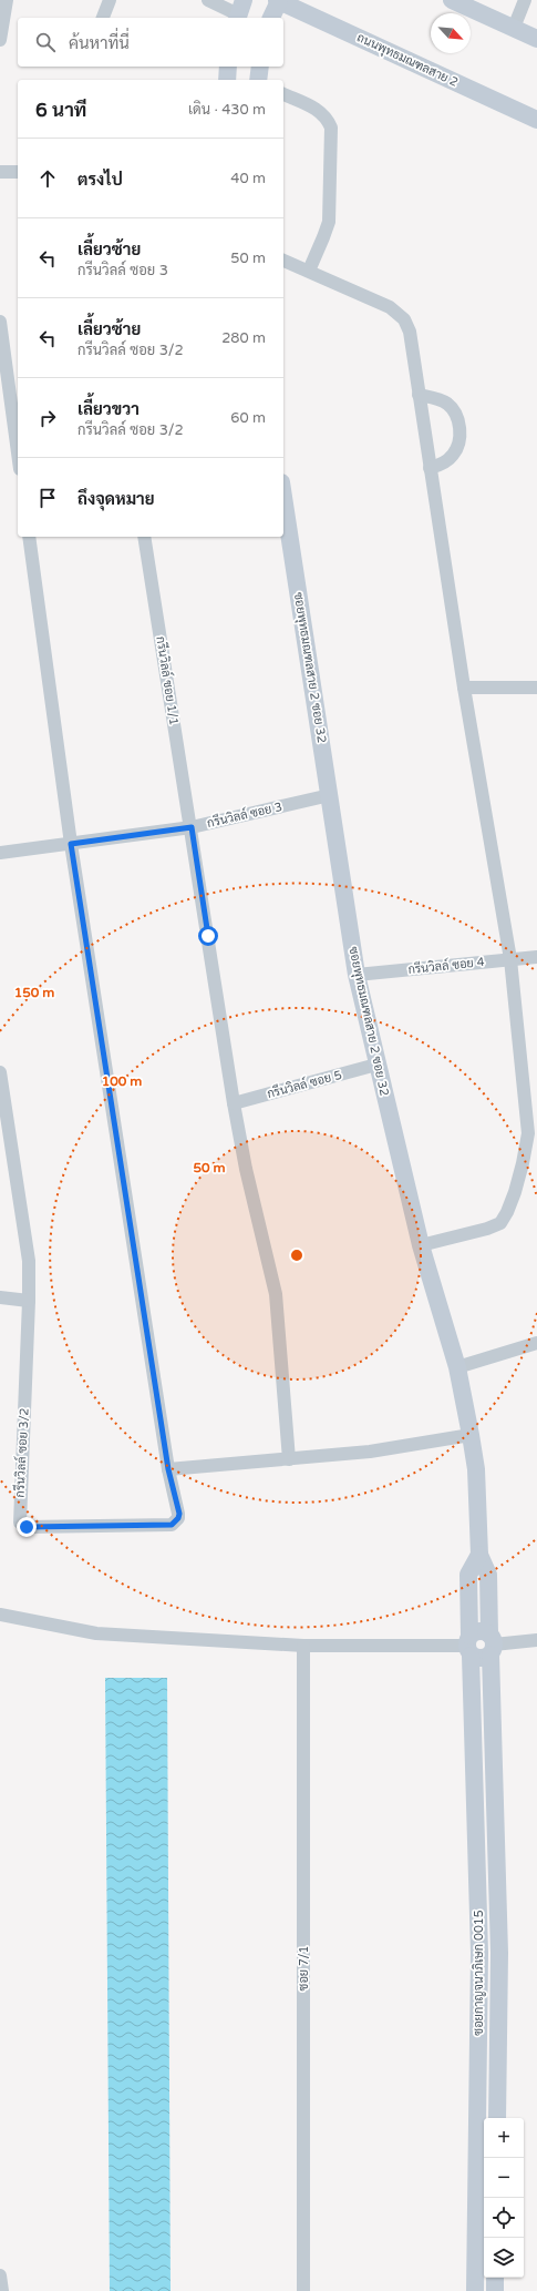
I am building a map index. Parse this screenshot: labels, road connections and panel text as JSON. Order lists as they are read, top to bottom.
{
  "streets": {
    "street": [
      "ถนนพุทธมณฑลสาย 2",
      "ซอยพุทธมณฑลสาย 2 ซอย 32",
      "กรีนวิลล์ ซอย 1/1",
      "กรีนวิลล์ ซอย 3",
      "กรีนวิลล์ ซอย 4",
      "กรีนวิลล์ ซอย 5",
      "กรีนวิลล์ ซอย 3/2",
      "ซอย 7/1",
      "ซอยกาญจนาภิเษก 0015"
    ]
  },
  "crossings": [
    ["ซอยพุทธมณฑลสาย 2 ซอย 32", "กรีนวิลล์ ซอย 3"],
    ["ซอยพุทธมณฑลสาย 2 ซอย 32", "กรีนวิลล์ ซอย 4"],
    ["ซอยพุทธมณฑลสาย 2 ซอย 32", "กรีนวิลล์ ซอย 5"],
    ["ซอยพุทธมณฑลสาย 2 ซอย 32", "ซอยกาญจนาภิเษก 0015"],
    ["กรีนวิลล์ ซอย 1/1", "กรีนวิลล์ ซอย 3"],
    ["กรีนวิลล์ ซอย 1/1", "กรีนวิลล์ ซอย 5"],
    ["กรีนวิลล์ ซอย 3", "กรีนวิลล์ ซอย 3/2"]
  ],
  "north": "bottom right",
  "page": {
    "search": "ค้นหาที่นี่",
    "heading": ["6 นาที", "เดิน · 430 m"],
    "list": [
      ["ตรงไป", "40 m"],
      ["เลี้ยวซ้าย", "กรีนวิลล์ ซอย 3", "50 m"],
      ["เลี้ยวซ้าย", "กรีนวิลล์ ซอย 3/2", "280 m"],
      ["เลี้ยวขวา", "กรีนวิลล์ ซอย 3/2", "60 m"],
      "ถึงจุดหมาย"
    ],
    "map_buttons": ["+", "−"]
  },
  "rings": ["150 m", "100 m", "50 m"]
}
